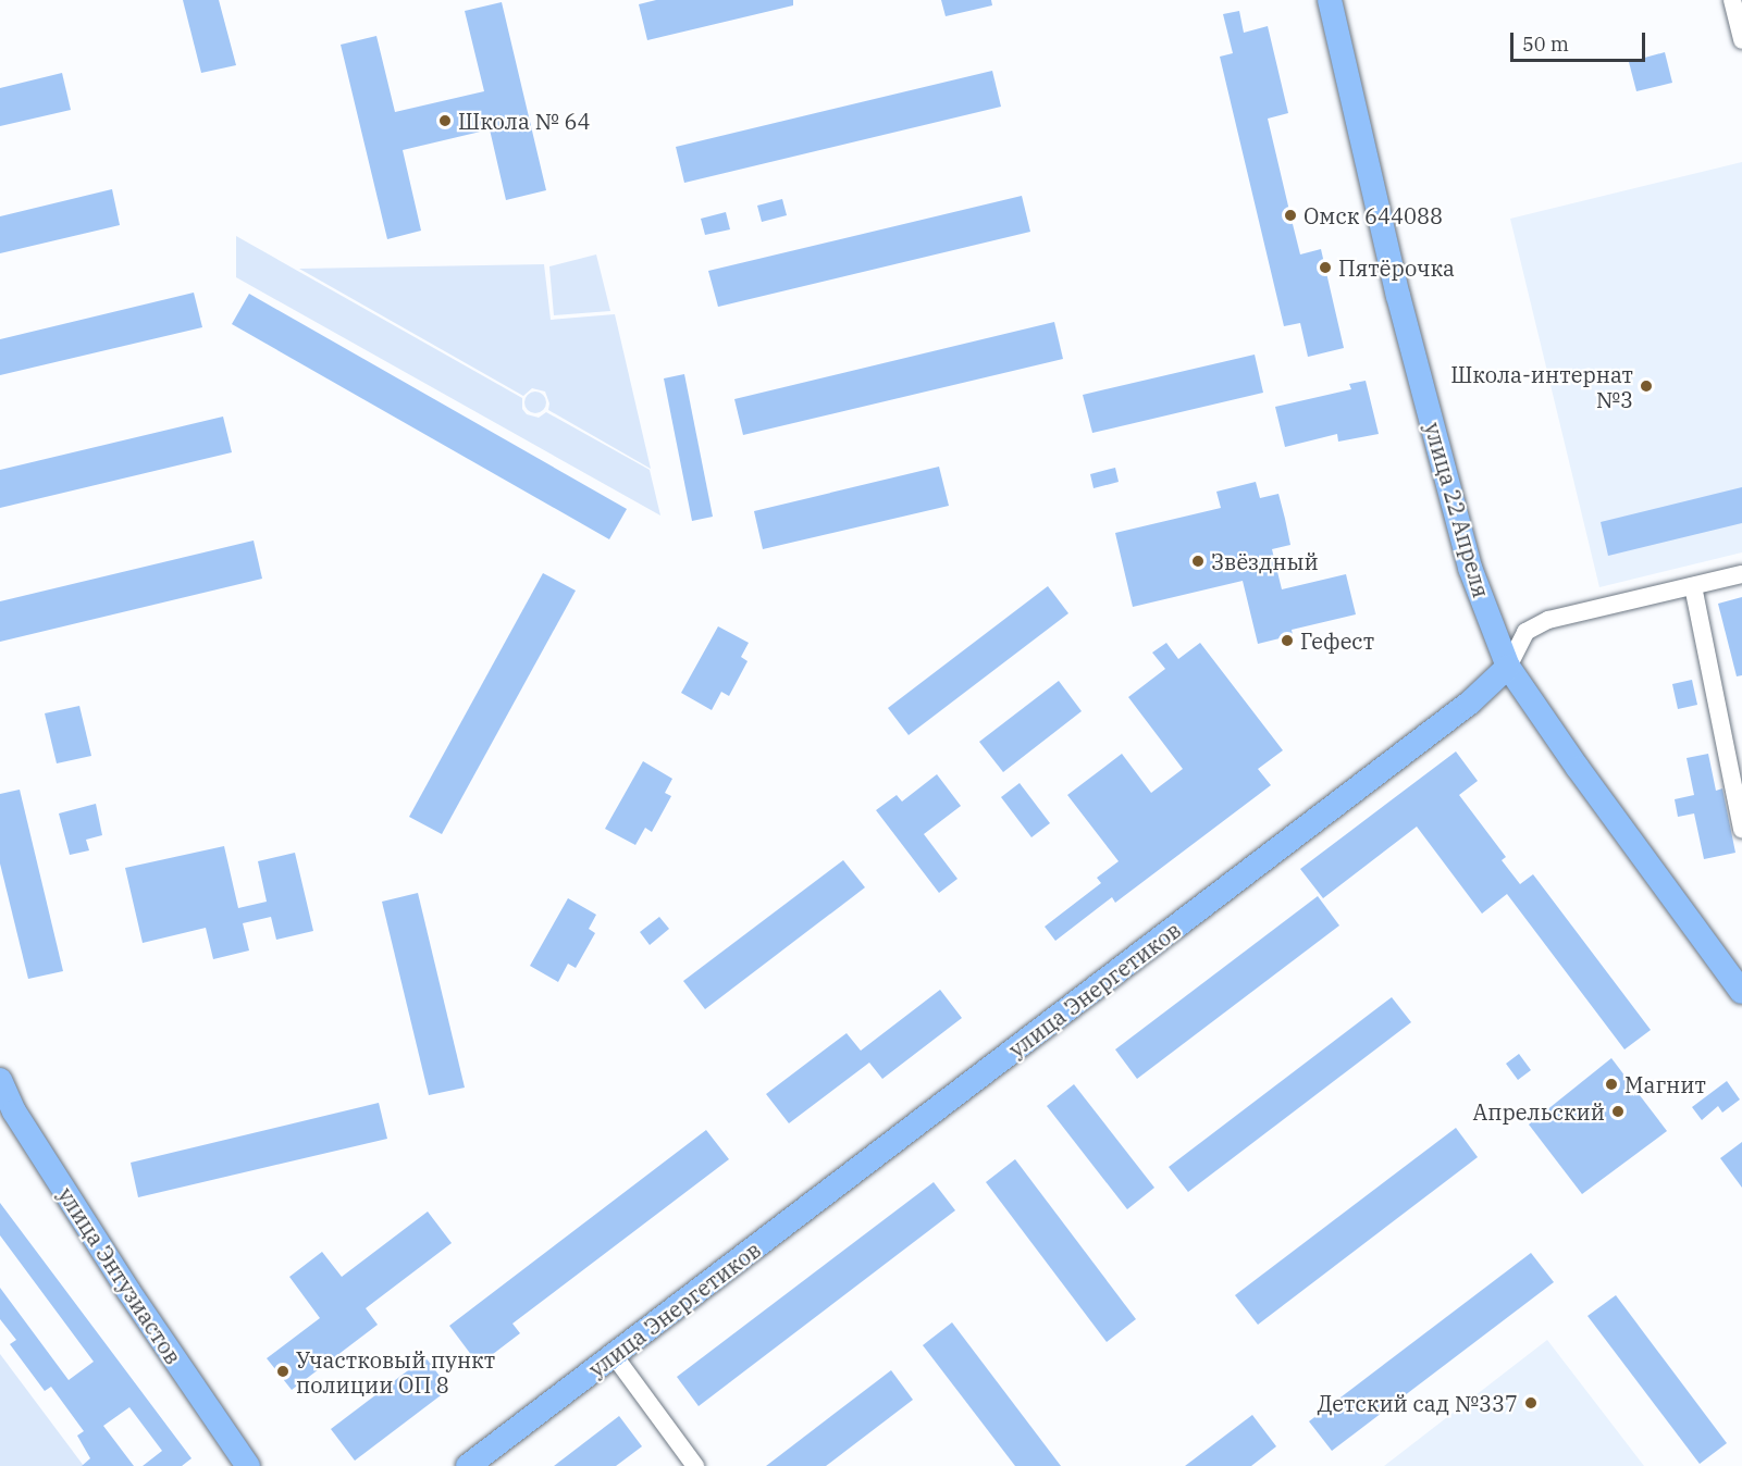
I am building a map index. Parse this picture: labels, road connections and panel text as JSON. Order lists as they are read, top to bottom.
{
  "streets": {
    "main road": ["улица 22 Апреля", "улица Энергетиков", "улица Энтузиастов"]
  },
  "crossings": [
    ["улица 22 Апреля", "улица Энергетиков"]
  ],
  "places": [
    "Школа № 64",
    "Омск 644088",
    "Пятёрочка",
    "Школа-интернат №3",
    "Звёздный",
    "Гефест",
    "Магнит",
    "Апрельский",
    "Участковый пункт полиции ОП 8",
    "Детский сад №337"
  ],
  "scale_bar": "50 m"
}
